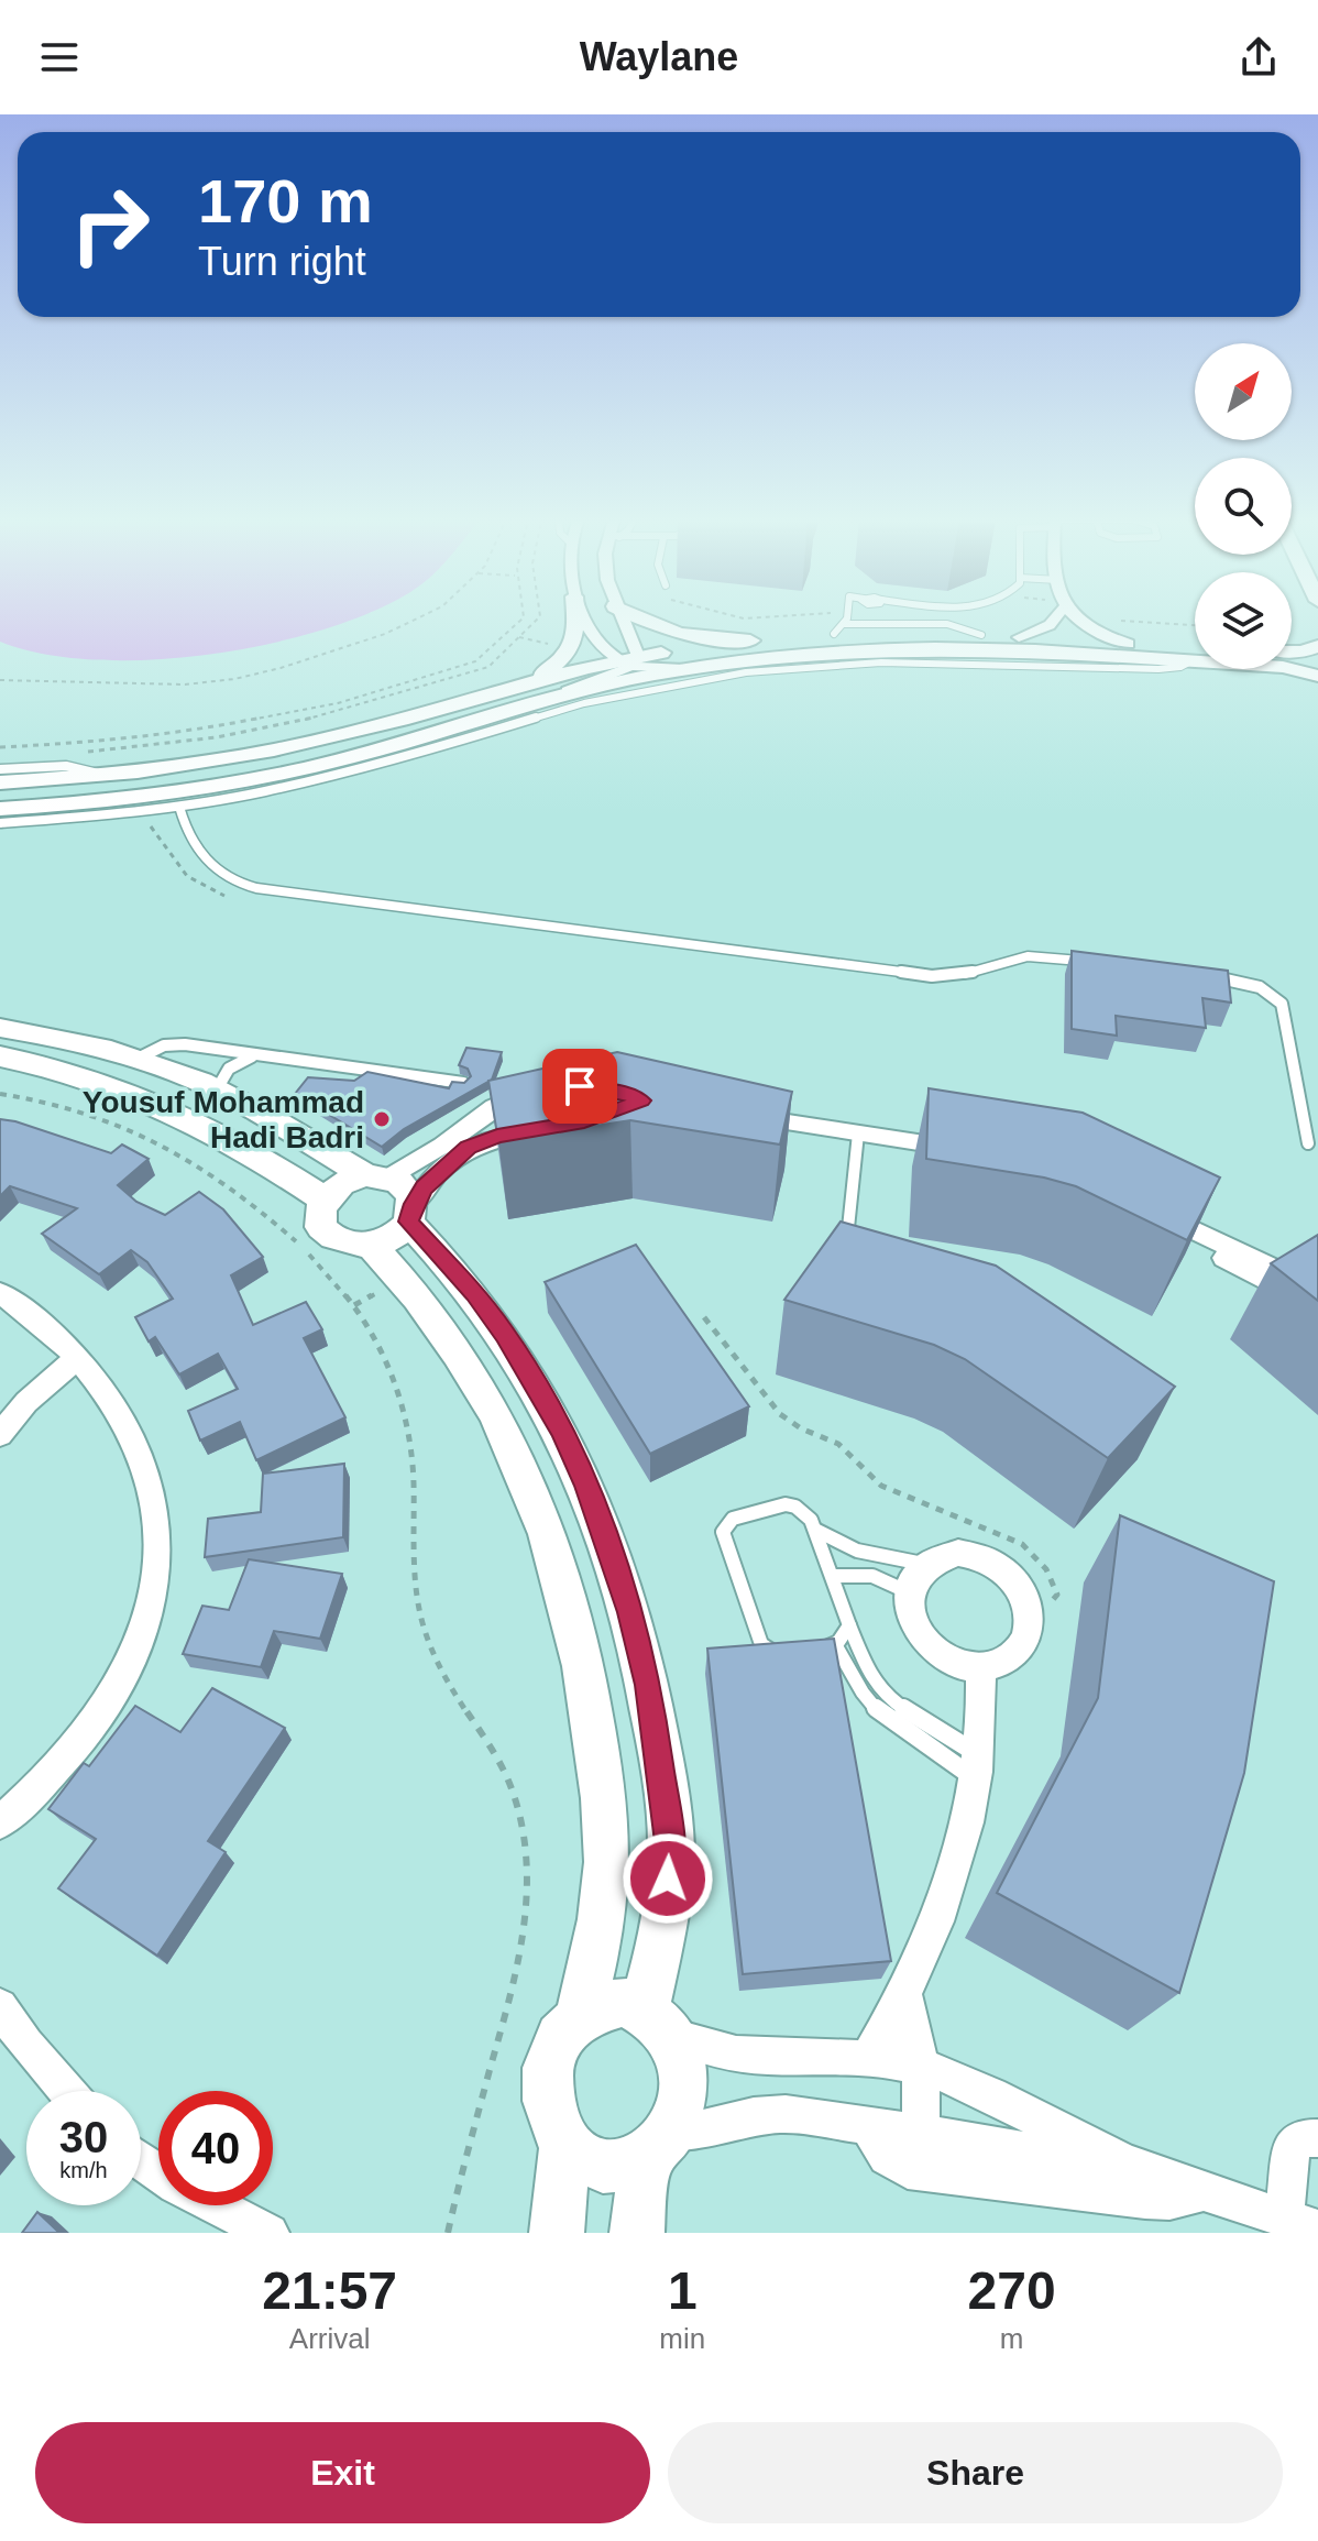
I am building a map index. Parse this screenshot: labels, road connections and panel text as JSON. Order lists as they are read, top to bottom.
{
  "places": ["Yousuf Mohammad Hadi Badri"],
  "north": "top right",
  "page": {
    "header": "Waylane",
    "turn": ["170 m", "Turn right"],
    "speed": "30 km/h",
    "limit": "40",
    "eta": [
      "21:57",
      "Arrival",
      "1",
      "min",
      "270",
      "m"
    ],
    "buttons": ["Exit", "Share"]
  }
}
